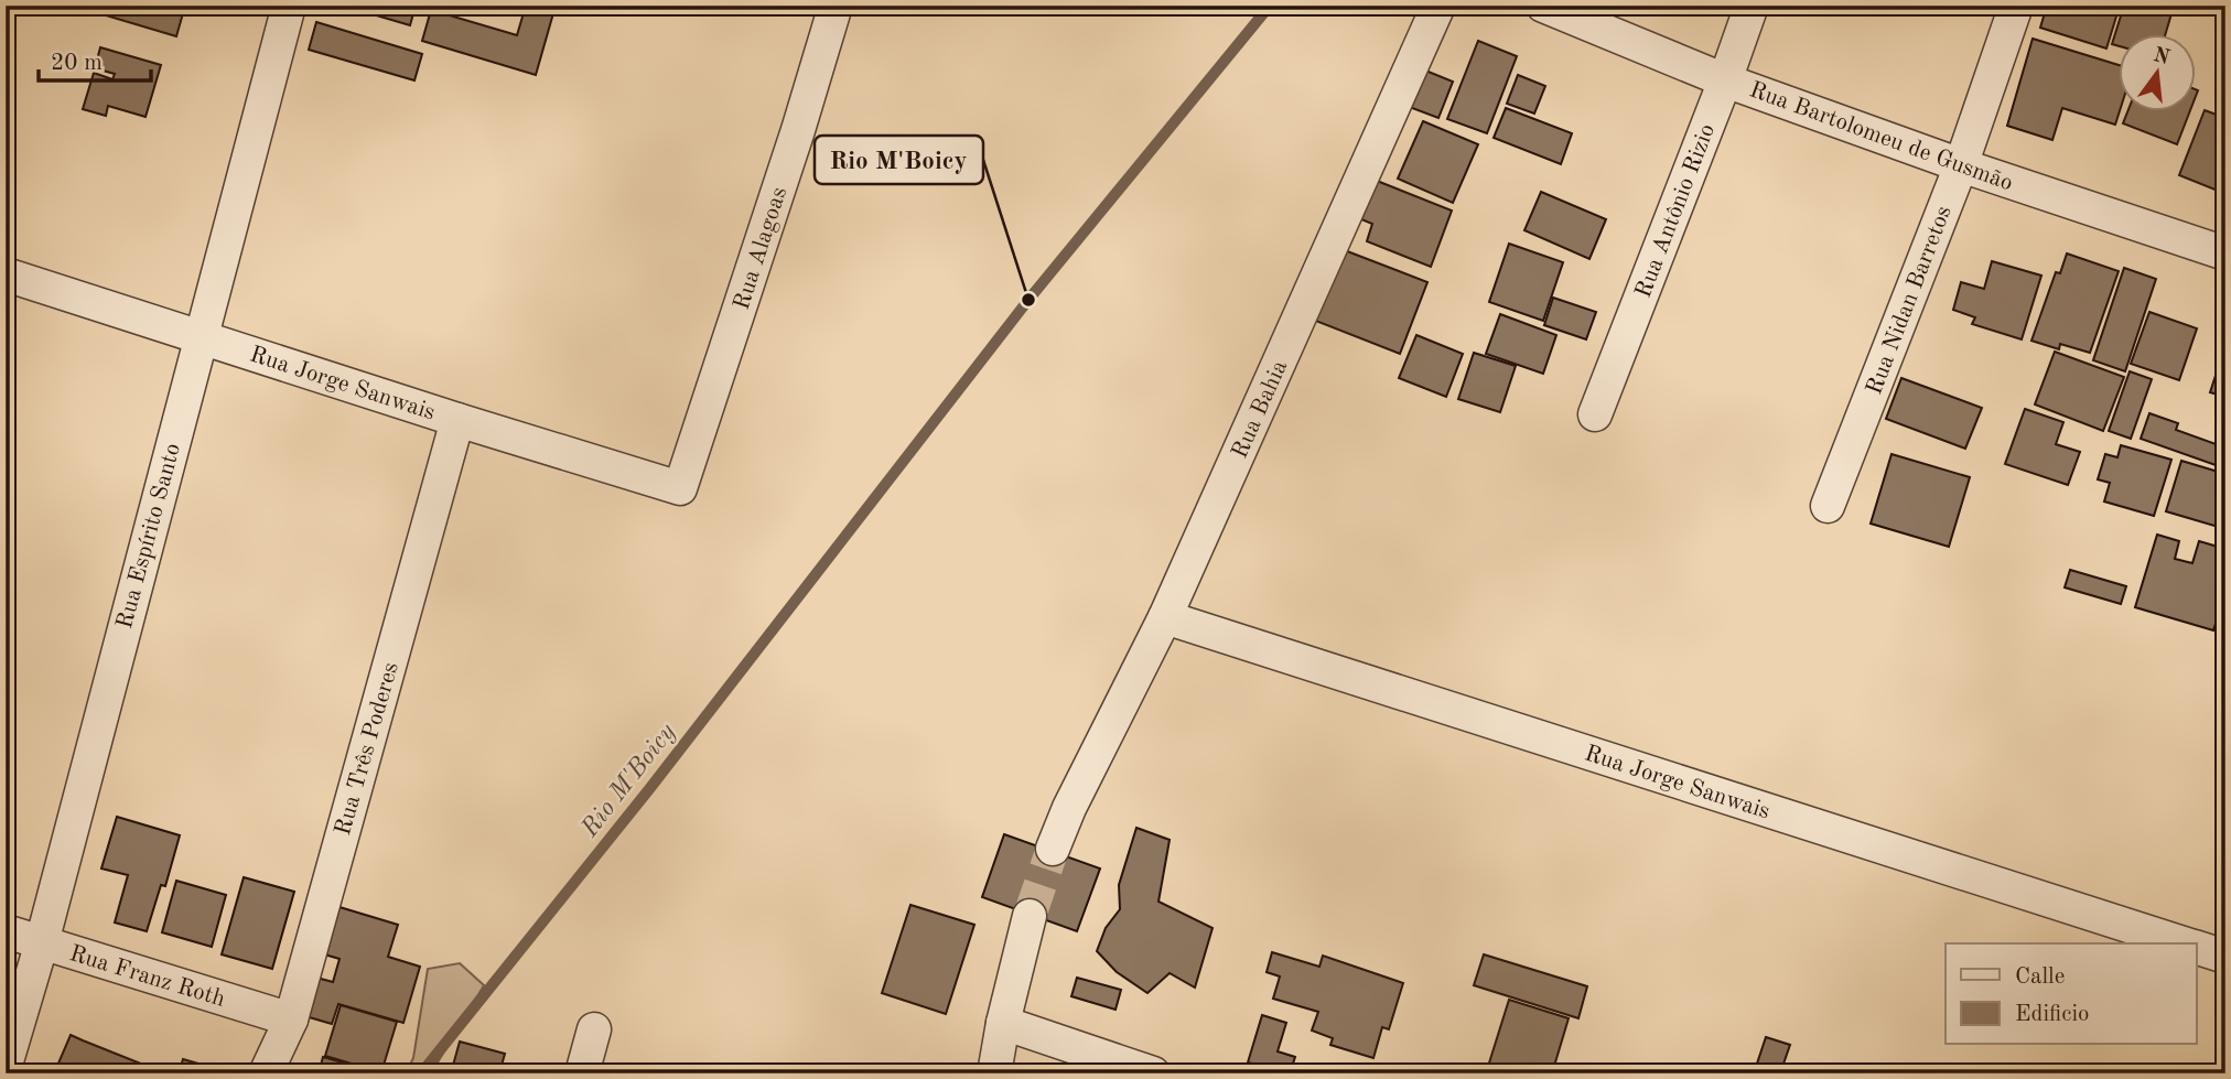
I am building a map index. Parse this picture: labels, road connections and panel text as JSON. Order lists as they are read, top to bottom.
{
  "streets": {
    "street": [
      "Rua Bartolomeu de Gusmão",
      "Rua Antônio Rizio",
      "Rua Alagoas",
      "Rua Nidan Barretos",
      "Rua Jorge Sanwais",
      "Rua Bahia",
      "Rua Espírito Santo",
      "Rua Três Poderes",
      "Rua Franz Roth"
    ]
  },
  "crossings": [
    ["Rua Bartolomeu de Gusmão", "Rua Antônio Rizio"],
    ["Rua Bartolomeu de Gusmão", "Rua Nidan Barretos"],
    ["Rua Alagoas", "Rua Jorge Sanwais"],
    ["Rua Jorge Sanwais", "Rua Bahia"],
    ["Rua Jorge Sanwais", "Rua Espírito Santo"],
    ["Rua Jorge Sanwais", "Rua Três Poderes"],
    ["Rua Espírito Santo", "Rua Franz Roth"],
    ["Rua Três Poderes", "Rua Franz Roth"]
  ],
  "water": ["Rio M'Boicy"],
  "places": ["Rio M'Boicy"],
  "legend": ["Calle", "Edificio"],
  "scale_bar": "20 m",
  "north": "top"
}
